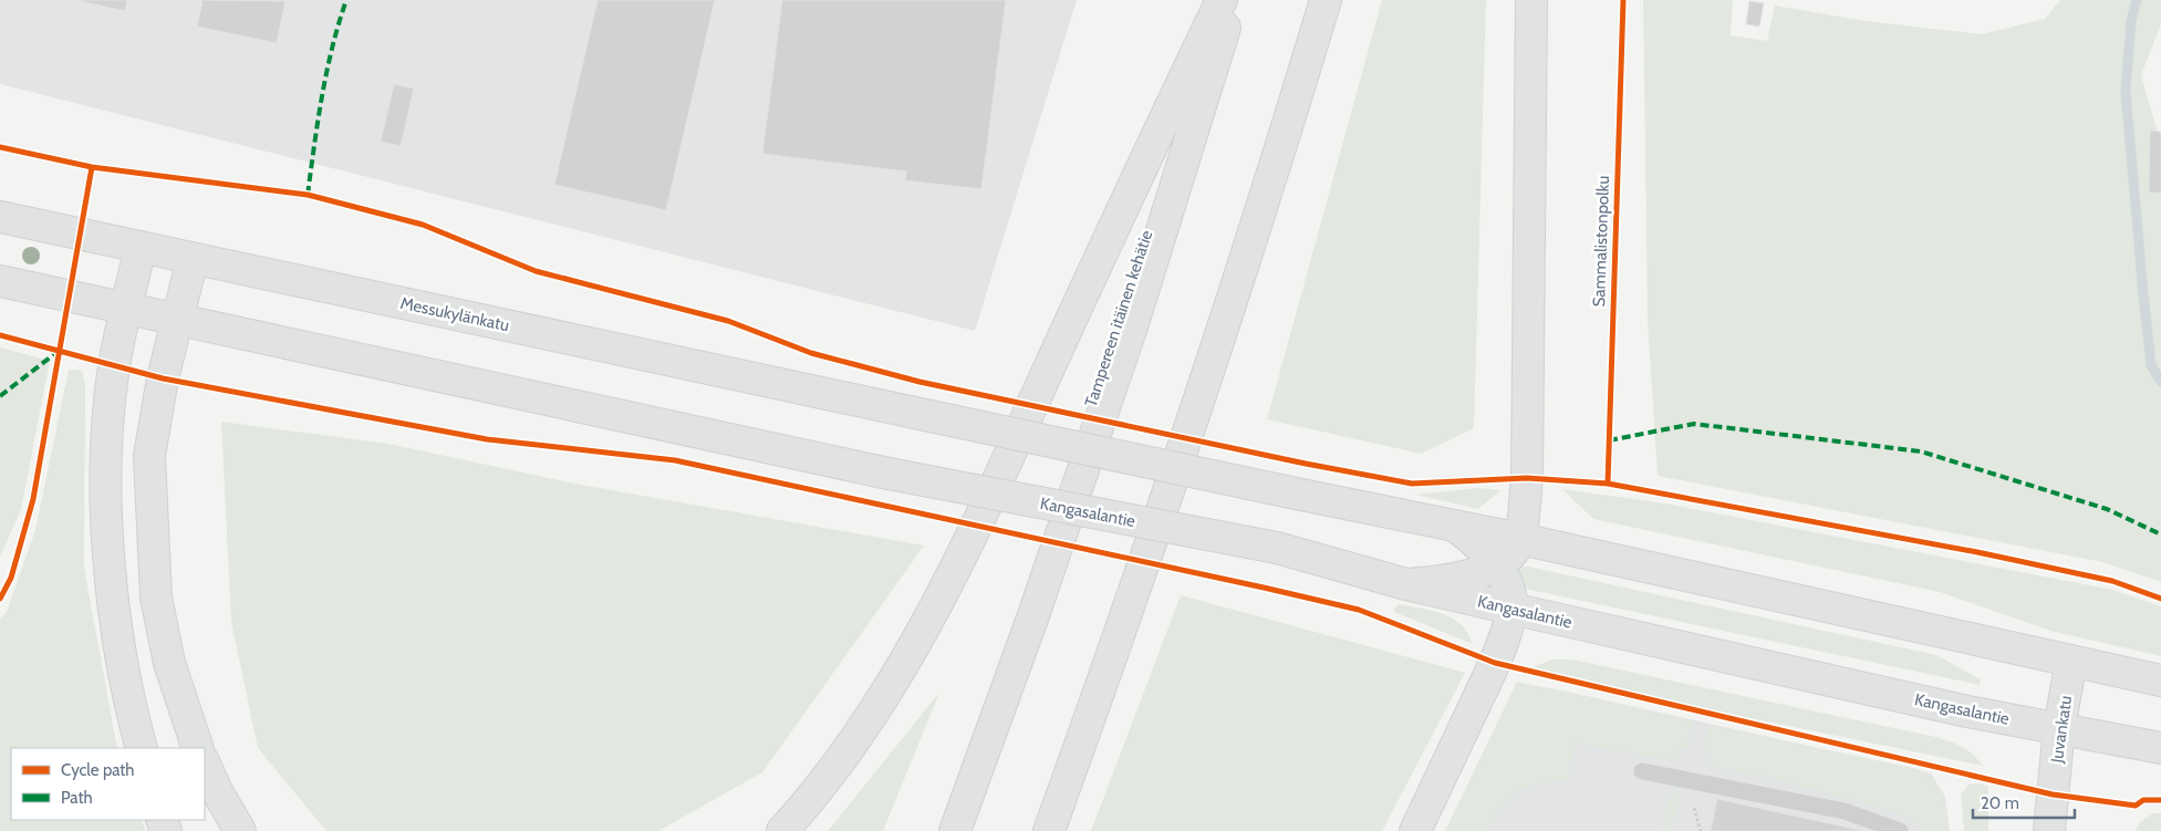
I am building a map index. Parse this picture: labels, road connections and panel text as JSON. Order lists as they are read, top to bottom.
{
  "streets": {
    "main road": [
      "Messukylänkatu",
      "Tampereen itäinen kehätie",
      "Kangasalantie",
      "Juvankatu"
    ],
    "cycle path": ["Sammalistonpolku"]
  },
  "crossings": [
    ["Kangasalantie", "Juvankatu"]
  ],
  "legend": ["Cycle path", "Path"],
  "scale_bar": "20 m"
}
